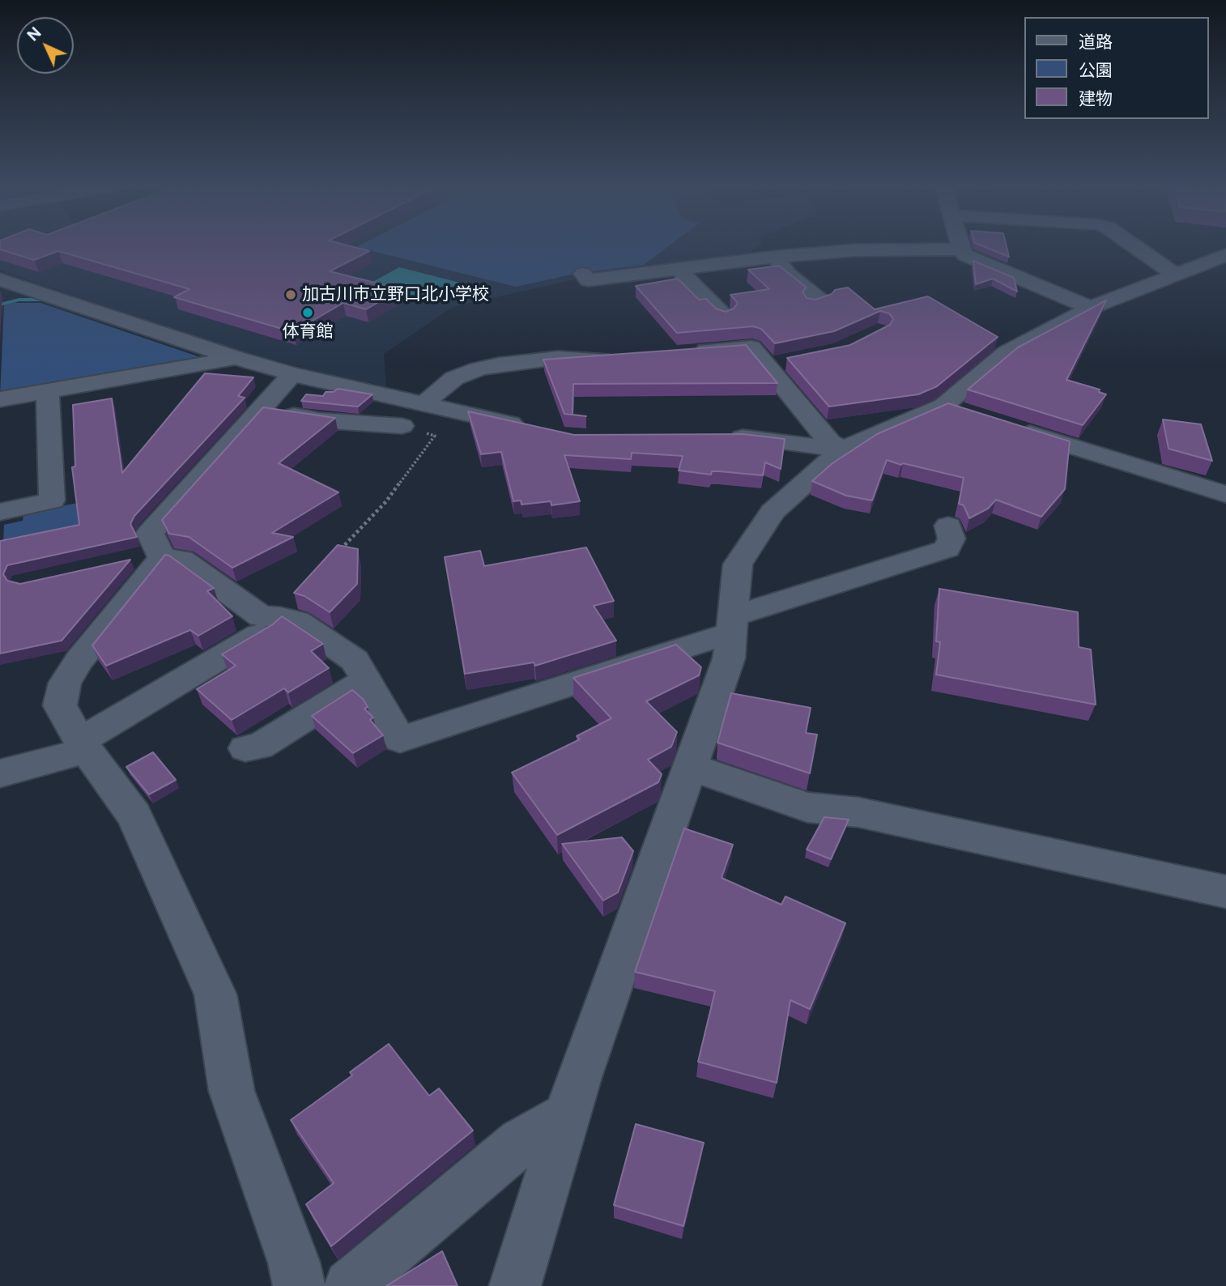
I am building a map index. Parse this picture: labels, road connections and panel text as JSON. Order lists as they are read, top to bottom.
{
  "places": ["加古川市立野口北小学校", "体育館"],
  "legend": ["道路", "公園", "建物"],
  "north": "top left"
}
